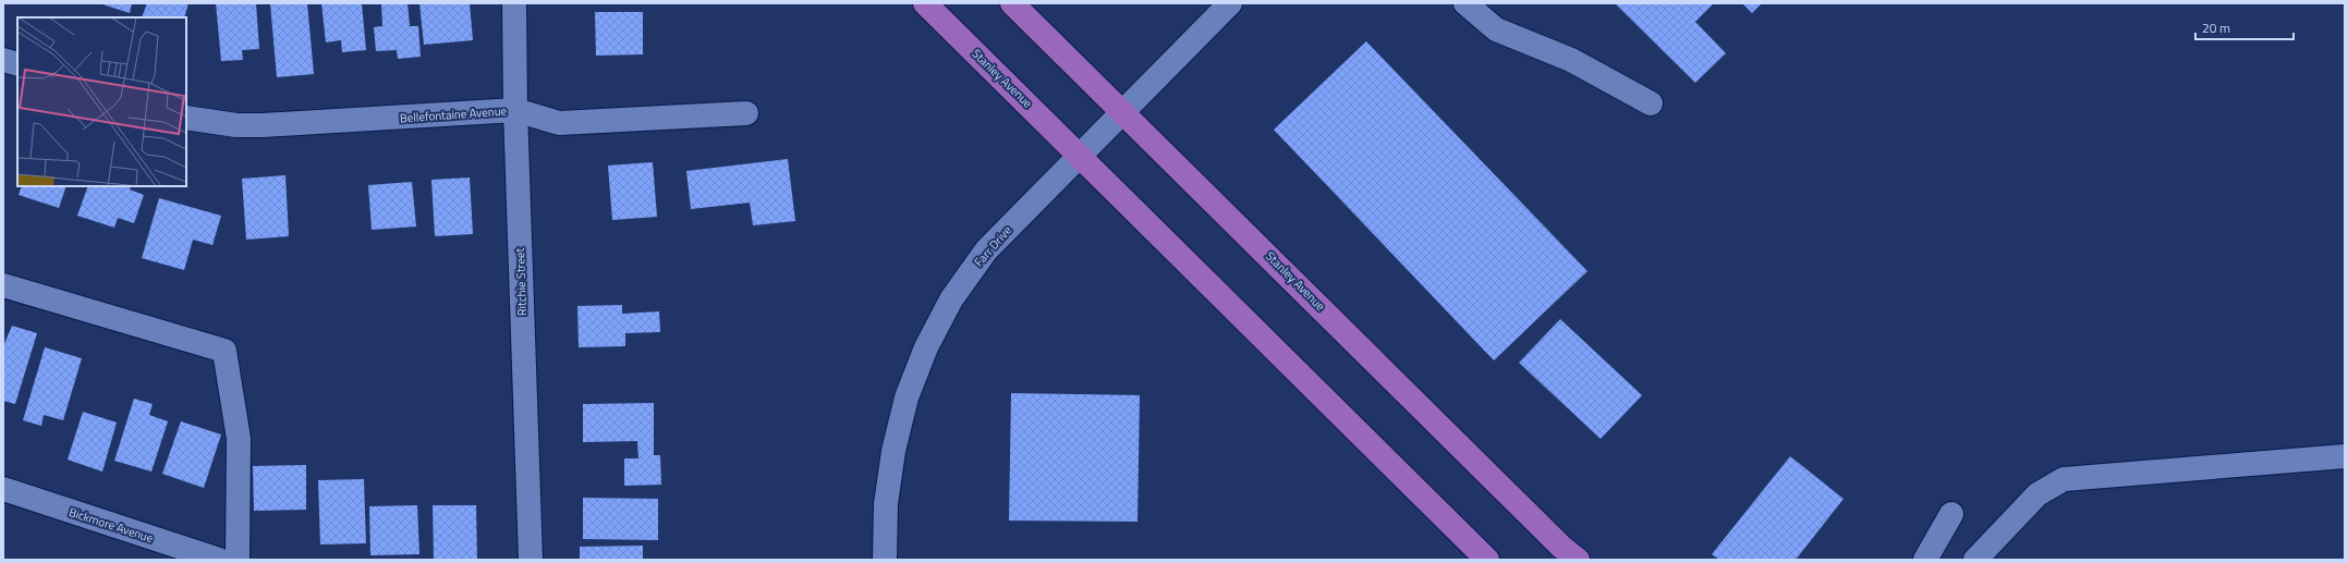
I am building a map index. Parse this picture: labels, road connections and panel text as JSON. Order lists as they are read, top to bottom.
{
  "streets": {
    "main road": ["Stanley Avenue"],
    "street": [
      "Bellefontaine Avenue",
      "Farr Drive",
      "Ritchie Street",
      "Bickmore Avenue"
    ]
  },
  "crossings": [
    ["Stanley Avenue", "Farr Drive"],
    ["Bellefontaine Avenue", "Ritchie Street"]
  ],
  "scale_bar": "20 m"
}
